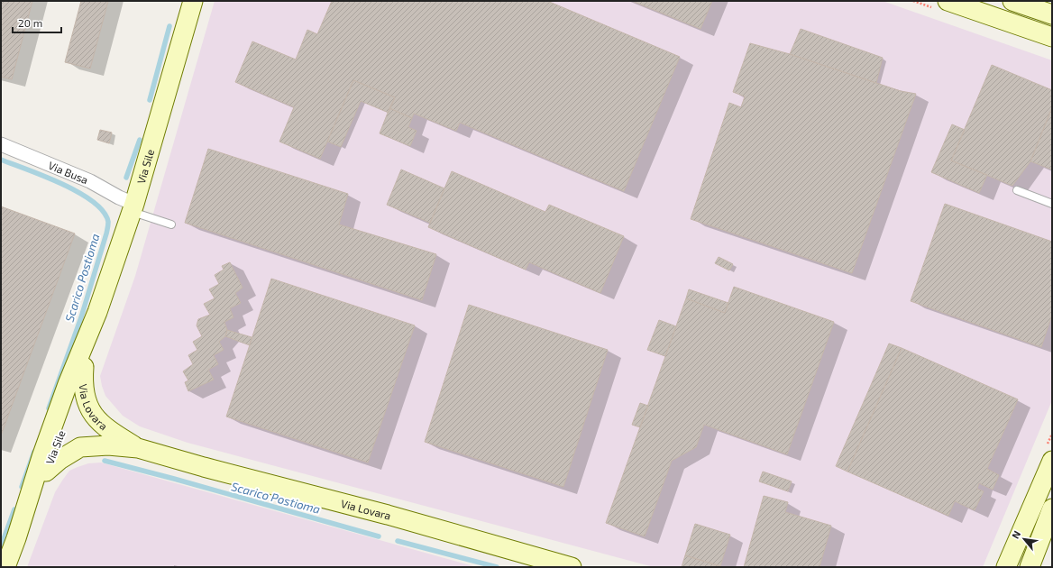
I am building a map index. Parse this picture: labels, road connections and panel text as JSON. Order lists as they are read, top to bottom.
{
  "streets": {
    "street": ["Via Sile", "Via Busa", "Via Lovara"]
  },
  "crossings": [
    ["Via Sile", "Via Busa"],
    ["Via Sile", "Via Lovara"]
  ],
  "water": ["Scarico Postioma"],
  "scale_bar": "20 m",
  "north": "top left"
}
